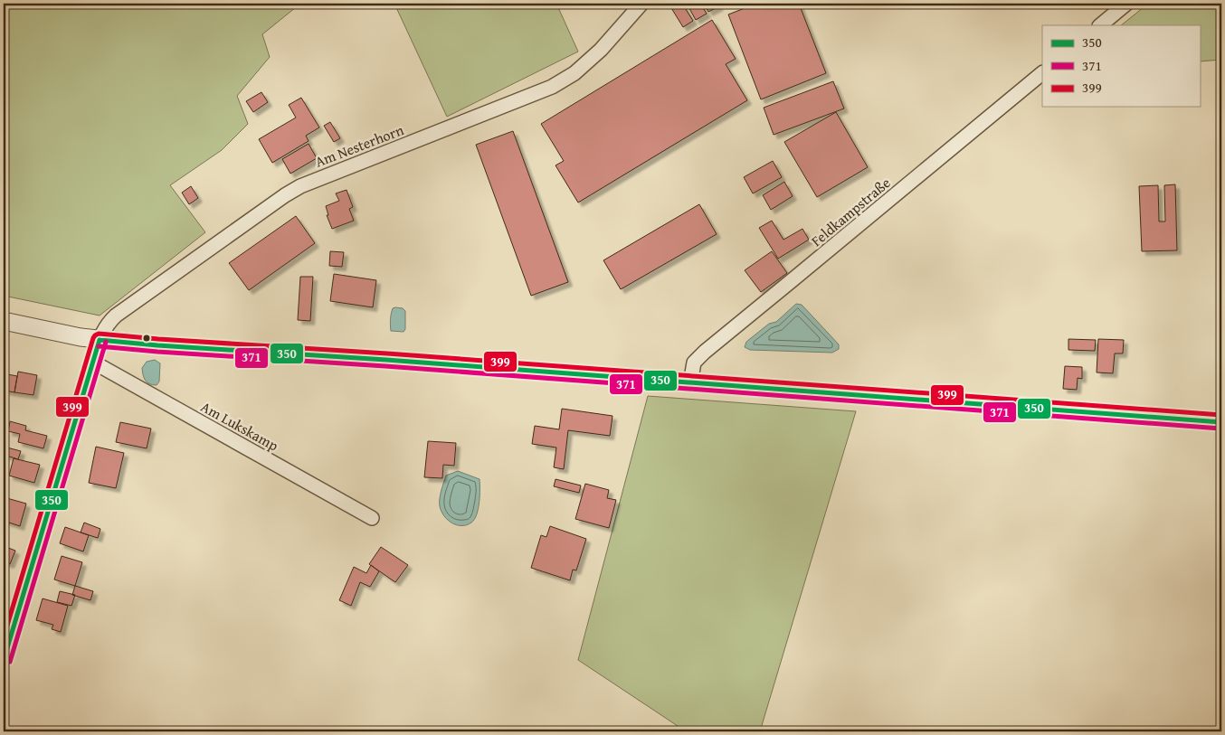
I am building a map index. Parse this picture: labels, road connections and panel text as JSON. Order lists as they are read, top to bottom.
{
  "streets": {
    "street": ["Am Nesterhorn", "Feldkampstraße", "Am Lukskamp"]
  },
  "crossings": [
    ["Am Nesterhorn", "Am Lukskamp"]
  ],
  "lines": ["transit line 399", "transit line 350", "transit line 371"],
  "legend": ["350", "371", "399"]
}
